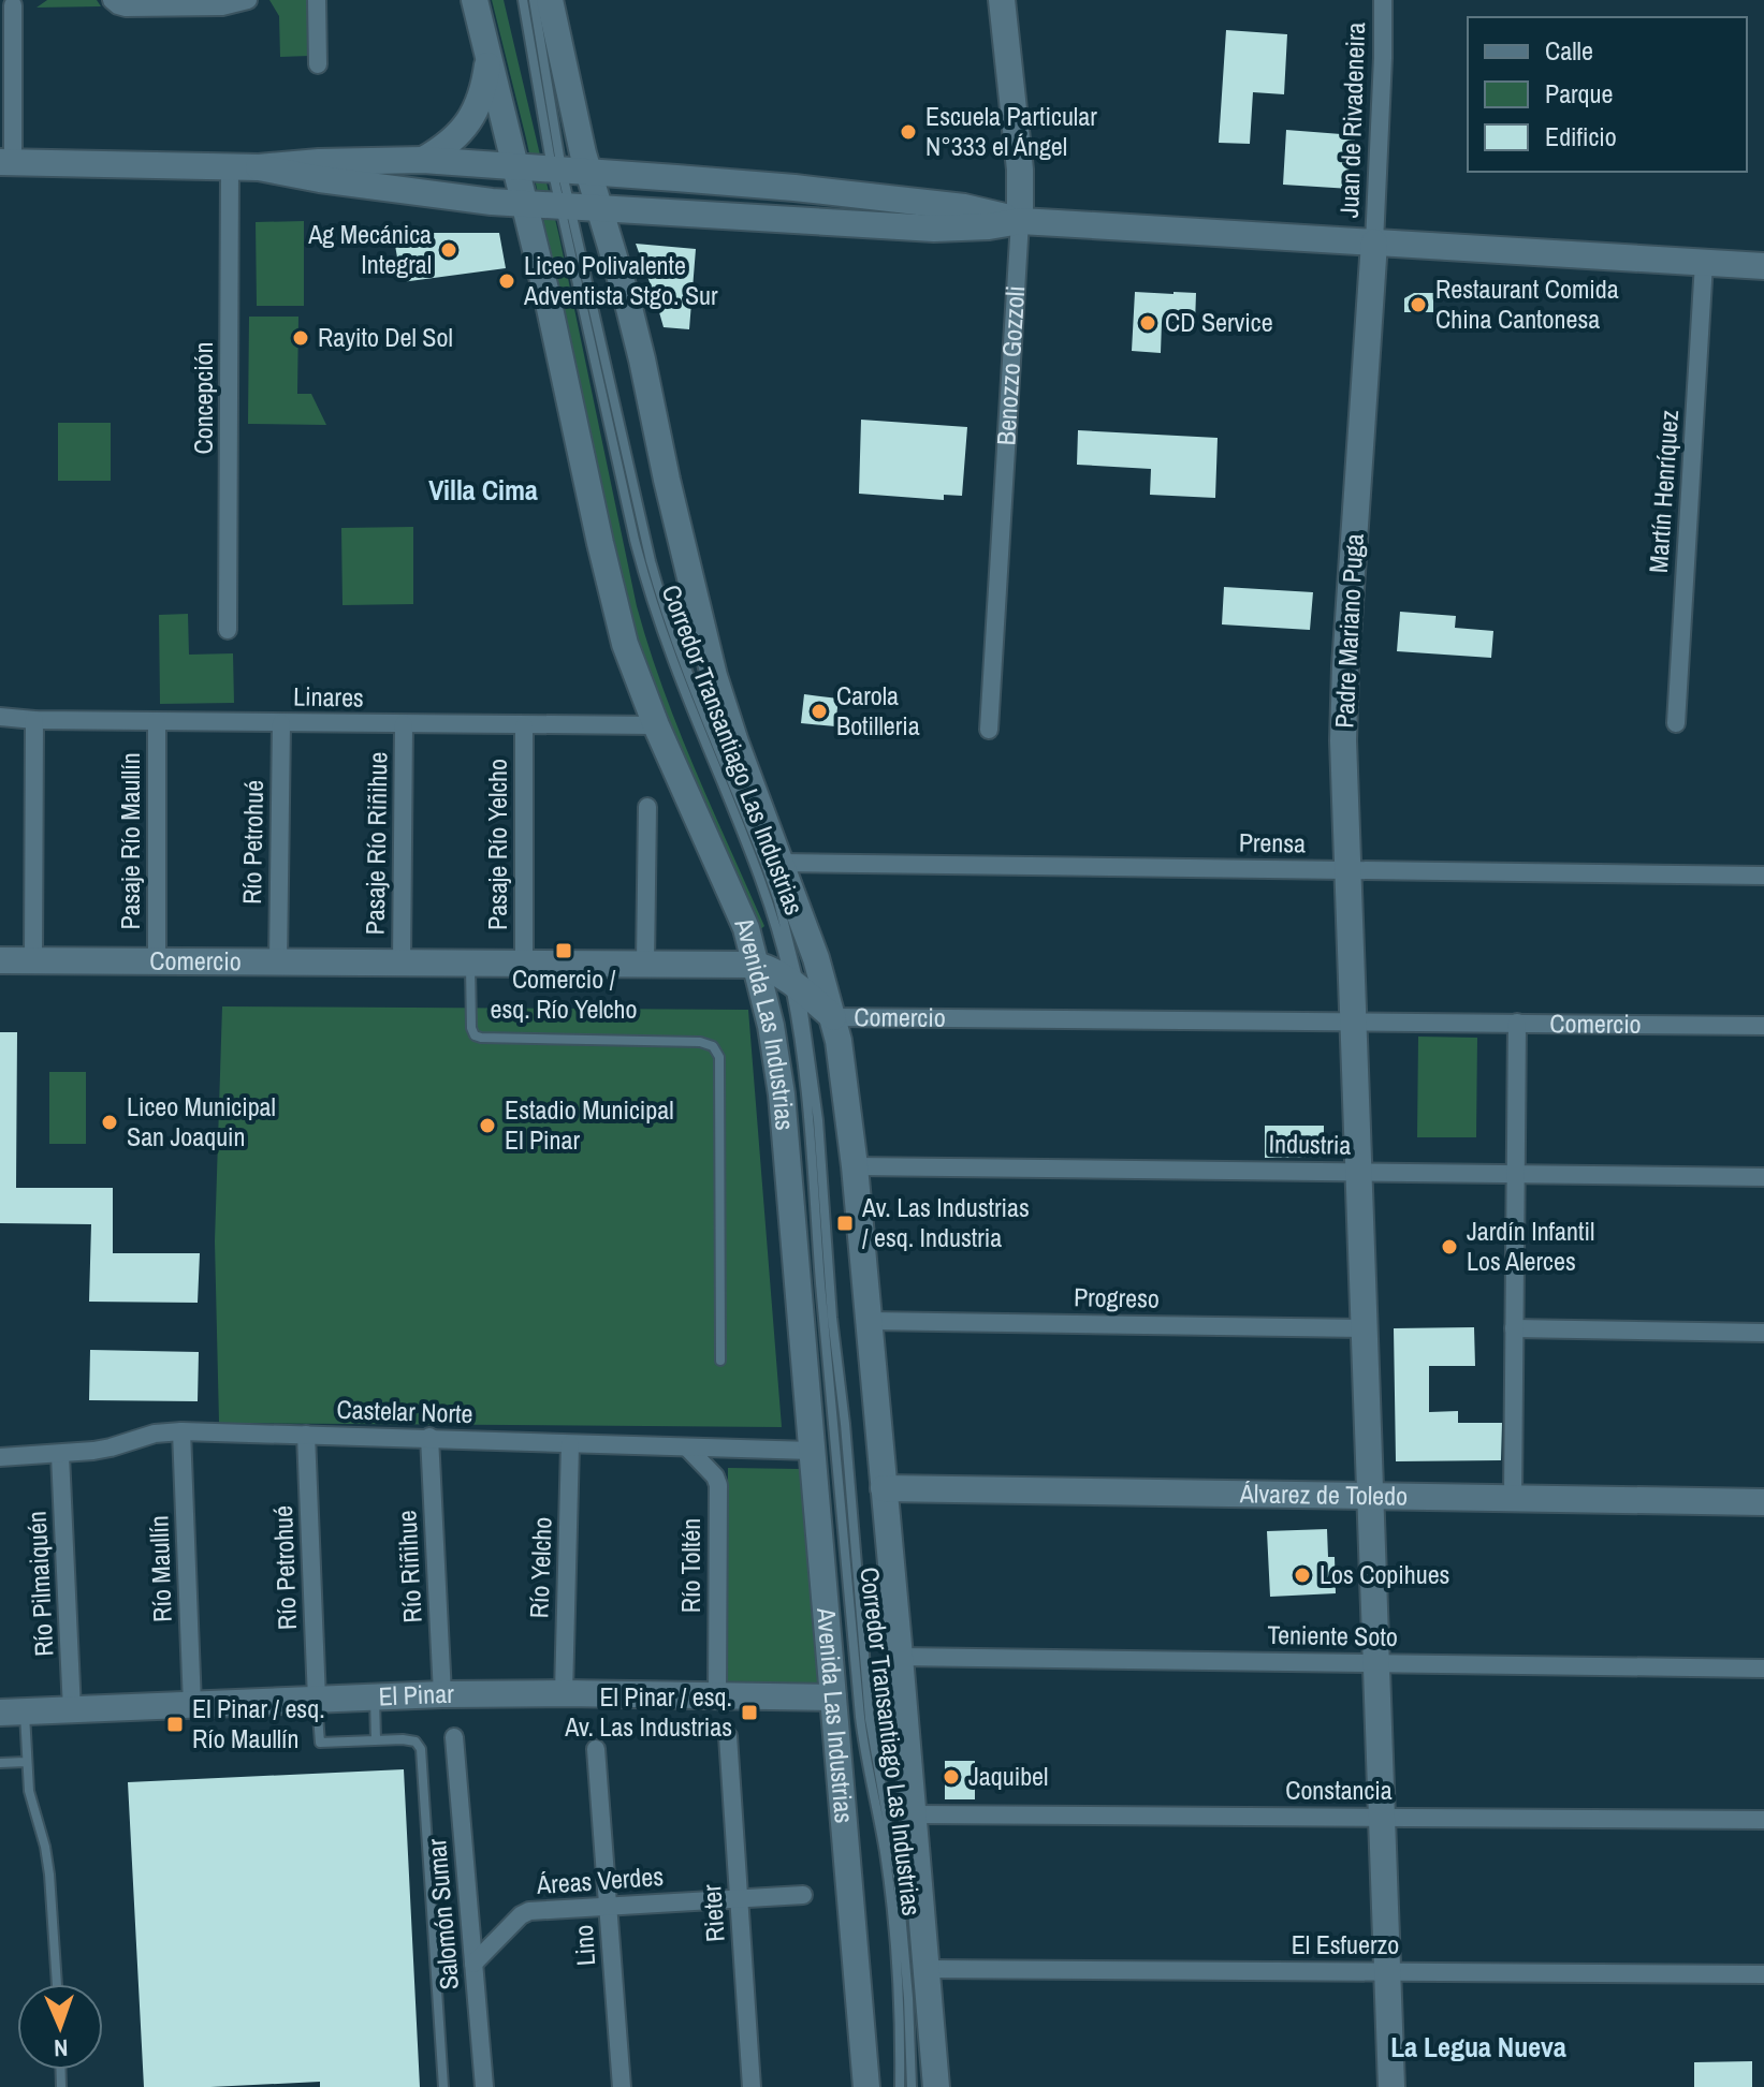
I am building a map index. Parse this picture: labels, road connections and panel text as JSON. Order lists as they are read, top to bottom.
{
  "streets": {
    "main road": [
      "Benozzo Gozzoli",
      "Padre Mariano Puga",
      "Comercio",
      "Avenida Las Industrias",
      "Álvarez de Toledo",
      "El Pinar"
    ],
    "street": [
      "Juan de Rivadeneira",
      "Concepción",
      "Martín Henríquez",
      "Linares",
      "Pasaje Río Maullín",
      "Río Petrohué",
      "Pasaje Río Riñihue",
      "Prensa",
      "Pasaje Río Yelcho",
      "Industria",
      "Progreso",
      "Castelar Norte",
      "Río Toltén",
      "Río Riñihue",
      "Río Yelcho",
      "Río Maullín",
      "Río Pilmaiquén",
      "Teniente Soto",
      "Constancia",
      "Áreas Verdes",
      "Rieter",
      "Salomón Sumar",
      "Lino",
      "El Esfuerzo"
    ],
    "lane": ["Corredor Transantiago Las Industrias"]
  },
  "crossings": [
    ["Juan de Rivadeneira", "Padre Mariano Puga"],
    ["Padre Mariano Puga", "Prensa"],
    ["Padre Mariano Puga", "Comercio"],
    ["Linares", "Pasaje Río Maullín"],
    ["Linares", "Río Petrohué"],
    ["Linares", "Pasaje Río Riñihue"],
    ["Linares", "Pasaje Río Yelcho"],
    ["Linares", "Avenida Las Industrias"],
    ["Corredor Transantiago Las Industrias", "Comercio"],
    ["Pasaje Río Maullín", "Comercio"],
    ["Río Petrohué", "Comercio"],
    ["Río Petrohué", "Castelar Norte"],
    ["Río Petrohué", "El Pinar"],
    ["Pasaje Río Riñihue", "Comercio"],
    ["Pasaje Río Yelcho", "Comercio"],
    ["Comercio", "Avenida Las Industrias"],
    ["Avenida Las Industrias", "Castelar Norte"],
    ["Avenida Las Industrias", "El Pinar"],
    ["Castelar Norte", "Río Toltén"],
    ["Castelar Norte", "Río Riñihue"],
    ["Castelar Norte", "Río Yelcho"],
    ["Castelar Norte", "Río Maullín"],
    ["Castelar Norte", "Río Pilmaiquén"],
    ["Río Toltén", "El Pinar"],
    ["Río Riñihue", "El Pinar"],
    ["Río Yelcho", "El Pinar"],
    ["Río Maullín", "El Pinar"],
    ["Río Pilmaiquén", "El Pinar"],
    ["Áreas Verdes", "Rieter"],
    ["Áreas Verdes", "Salomón Sumar"],
    ["Áreas Verdes", "Lino"]
  ],
  "districts": ["Villa Cima", "La Legua Nueva"],
  "places": {
    "other": [
      "Escuela Particular N°333 el Ángel",
      "Ag Mecánica Integral",
      "Liceo Polivalente Adventista Stgo. Sur",
      "Restaurant Comida China Cantonesa",
      "CD Service",
      "Rayito Del Sol",
      "Carola Botilleria",
      "Liceo Municipal San Joaquin",
      "Estadio Municipal El Pinar",
      "Jardín Infantil Los Alerces",
      "Los Copihues",
      "Jaquibel"
    ],
    "transit": [
      "Comercio / esq. Río Yelcho",
      "Av. Las Industrias / esq. Industria",
      "El Pinar / esq. Av. Las Industrias",
      "El Pinar / esq. Río Maullín"
    ]
  },
  "legend": ["Calle", "Parque", "Edificio"],
  "north": "bottom"
}
